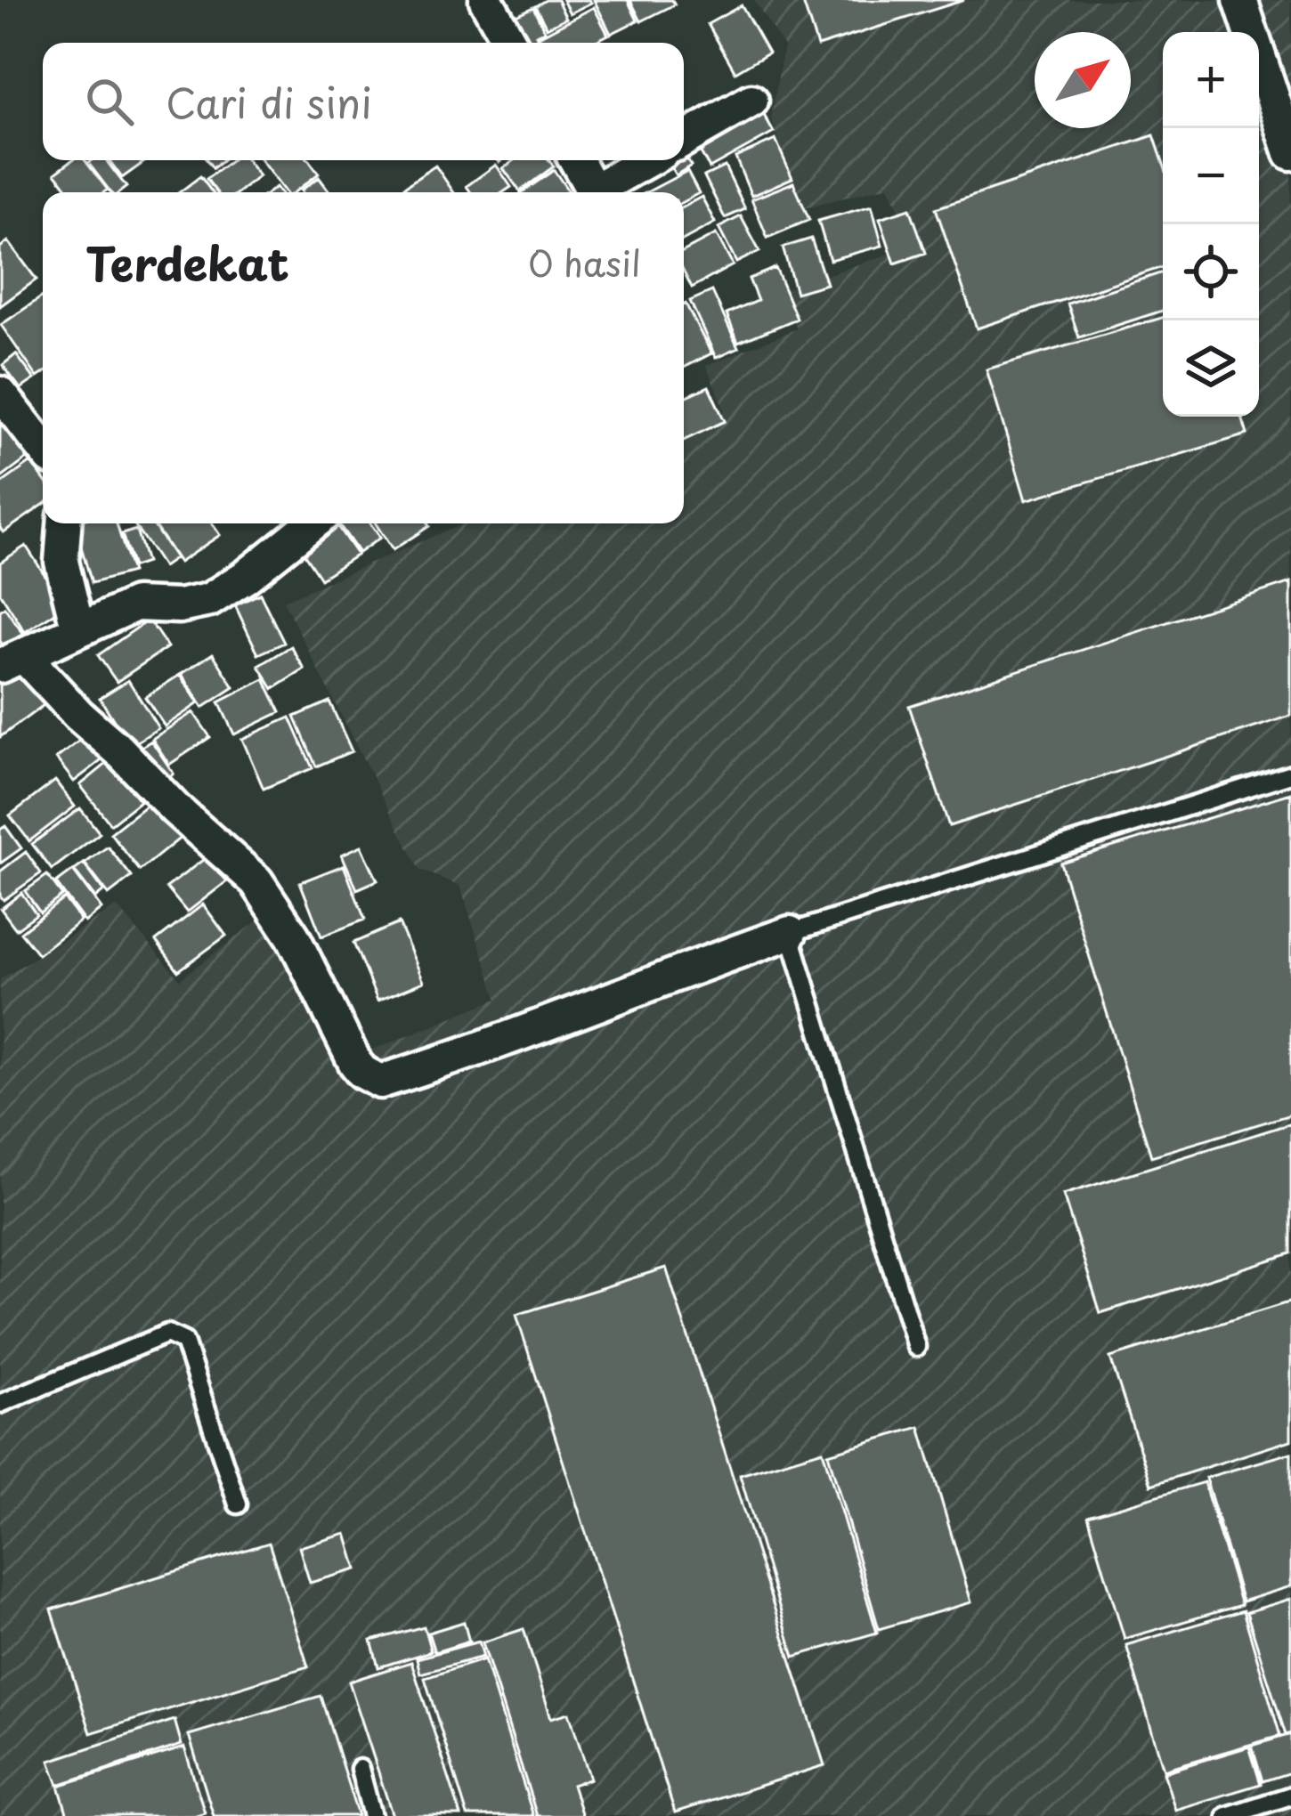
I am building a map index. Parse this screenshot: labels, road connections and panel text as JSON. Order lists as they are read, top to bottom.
{
  "north": "top right",
  "page": {
    "map_buttons": ["+", "−"],
    "search": "Cari di sini",
    "heading": ["Terdekat", "0 hasil"]
  }
}
